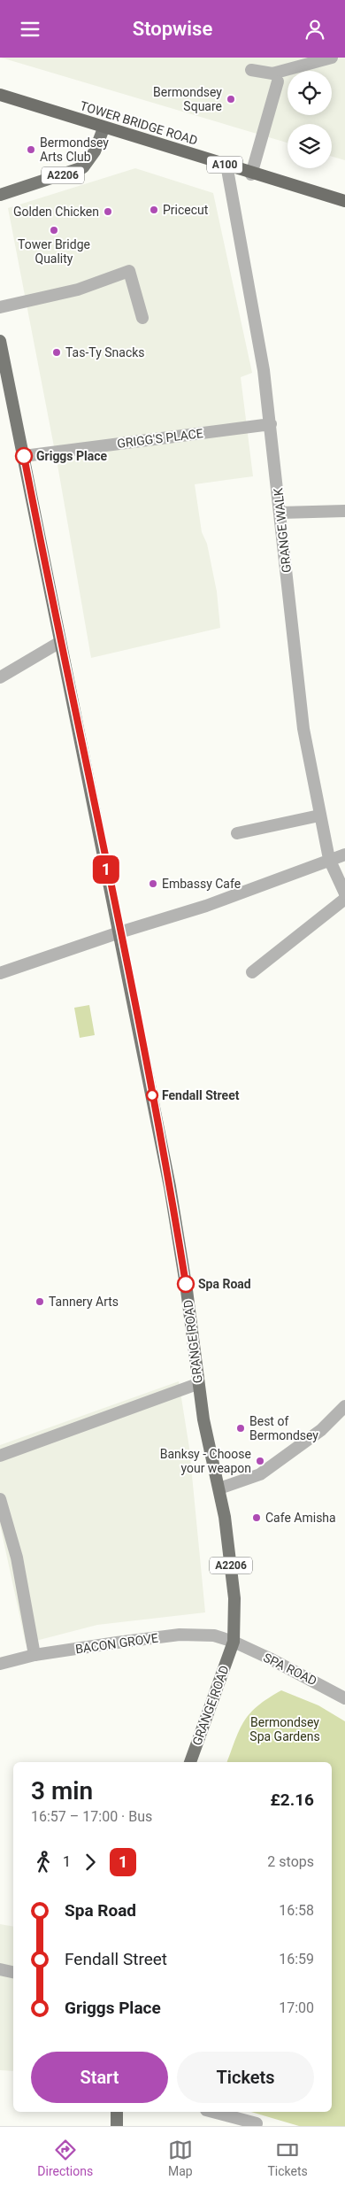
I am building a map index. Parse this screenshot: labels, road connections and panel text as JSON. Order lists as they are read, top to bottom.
{
  "streets": {
    "highway": ["TOWER BRIDGE ROAD", "A100"],
    "main road": ["A2206", "GRANGE ROAD"],
    "street": [
      "GRIGG'S PLACE",
      "GRANGE WALK",
      "BACON GROVE",
      "SPA ROAD"
    ]
  },
  "crossings": [
    ["TOWER BRIDGE ROAD", "A2206"],
    ["TOWER BRIDGE ROAD", "GRANGE WALK"],
    ["GRIGG'S PLACE", "GRANGE WALK"],
    ["GRIGG'S PLACE", "GRANGE ROAD"],
    ["GRANGE ROAD", "BACON GROVE"],
    ["GRANGE ROAD", "SPA ROAD"],
    ["BACON GROVE", "SPA ROAD"]
  ],
  "parks": ["Bermondsey Spa Gardens"],
  "places": [
    "Bermondsey Square",
    "Bermondsey Arts Club",
    "Pricecut",
    "Golden Chicken",
    "Tower Bridge Quality",
    "Tas-Ty Snacks",
    "Griggs Place",
    "Embassy Cafe",
    "Fendall Street",
    "Spa Road",
    "Tannery Arts",
    "Best of Bermondsey",
    "Banksy - Choose your weapon",
    "Cafe Amisha"
  ],
  "lines": ["bus line 1"],
  "page": {
    "header": "Stopwise",
    "on_map": "1",
    "heading": ["3 min", "16:57 – 17:00 · Bus", "£2.16"],
    "legs": ["1", "1", "2 stops"],
    "list": [
      {
        "name": "Spa Road",
        "value": "16:58"
      },
      {
        "name": "Fendall Street",
        "value": "16:59"
      },
      {
        "name": "Griggs Place",
        "value": "17:00"
      }
    ],
    "buttons": ["Start", "Tickets"],
    "tabs": ["Directions", "Map", "Tickets"]
  }
}
